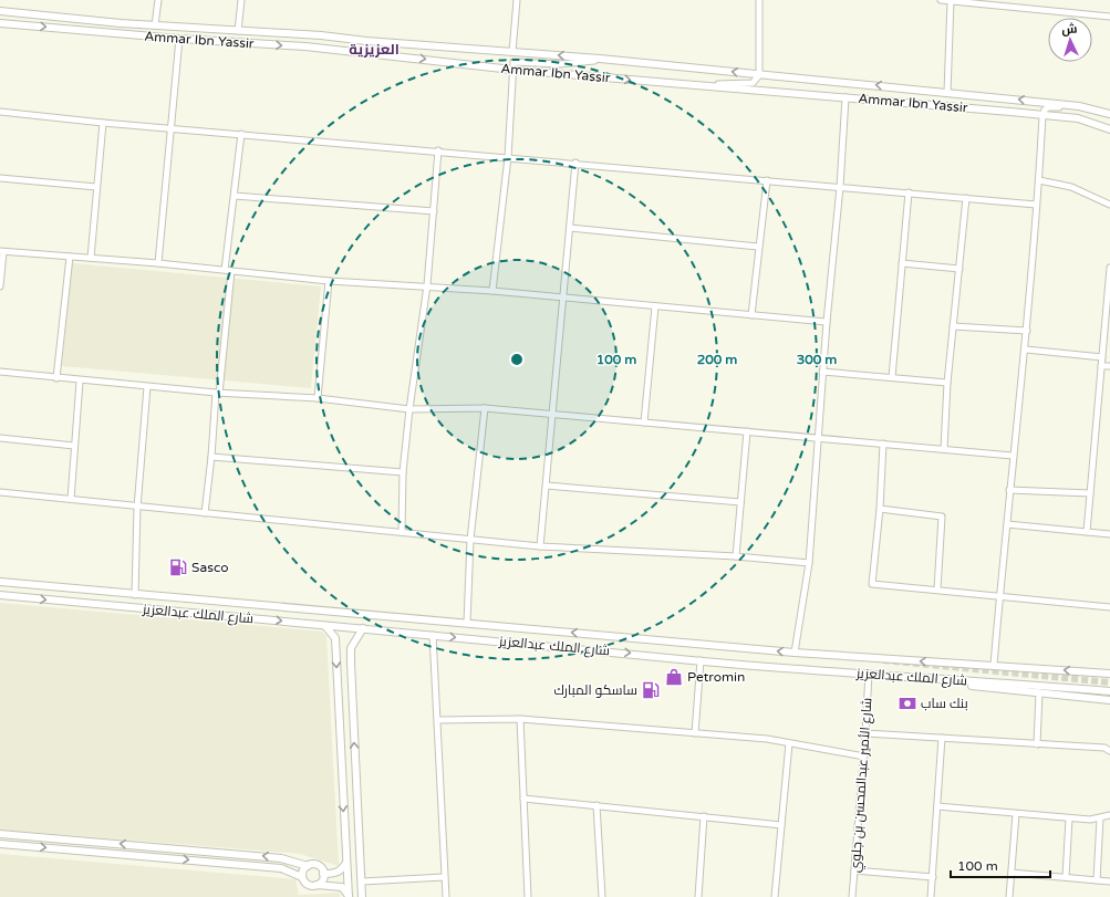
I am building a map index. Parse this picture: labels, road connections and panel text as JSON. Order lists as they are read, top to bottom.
{
  "streets": {
    "street": ["Ammar Ibn Yassir", "شارع الملك عبدالعزيز", "شارع الأمير عبدالمحسن بن جلوي"]
  },
  "crossings": [
    ["شارع الملك عبدالعزيز", "شارع الأمير عبدالمحسن بن جلوي"]
  ],
  "districts": ["العزيزية"],
  "places": {
    "fuel station": ["Sasco", "ساسكو المبارك"],
    "shop": ["Petromin"],
    "bank": ["بنك ساب"]
  },
  "scale_bar": "100 m",
  "north": "top",
  "rings": ["100 m", "200 m", "300 m"]
}
